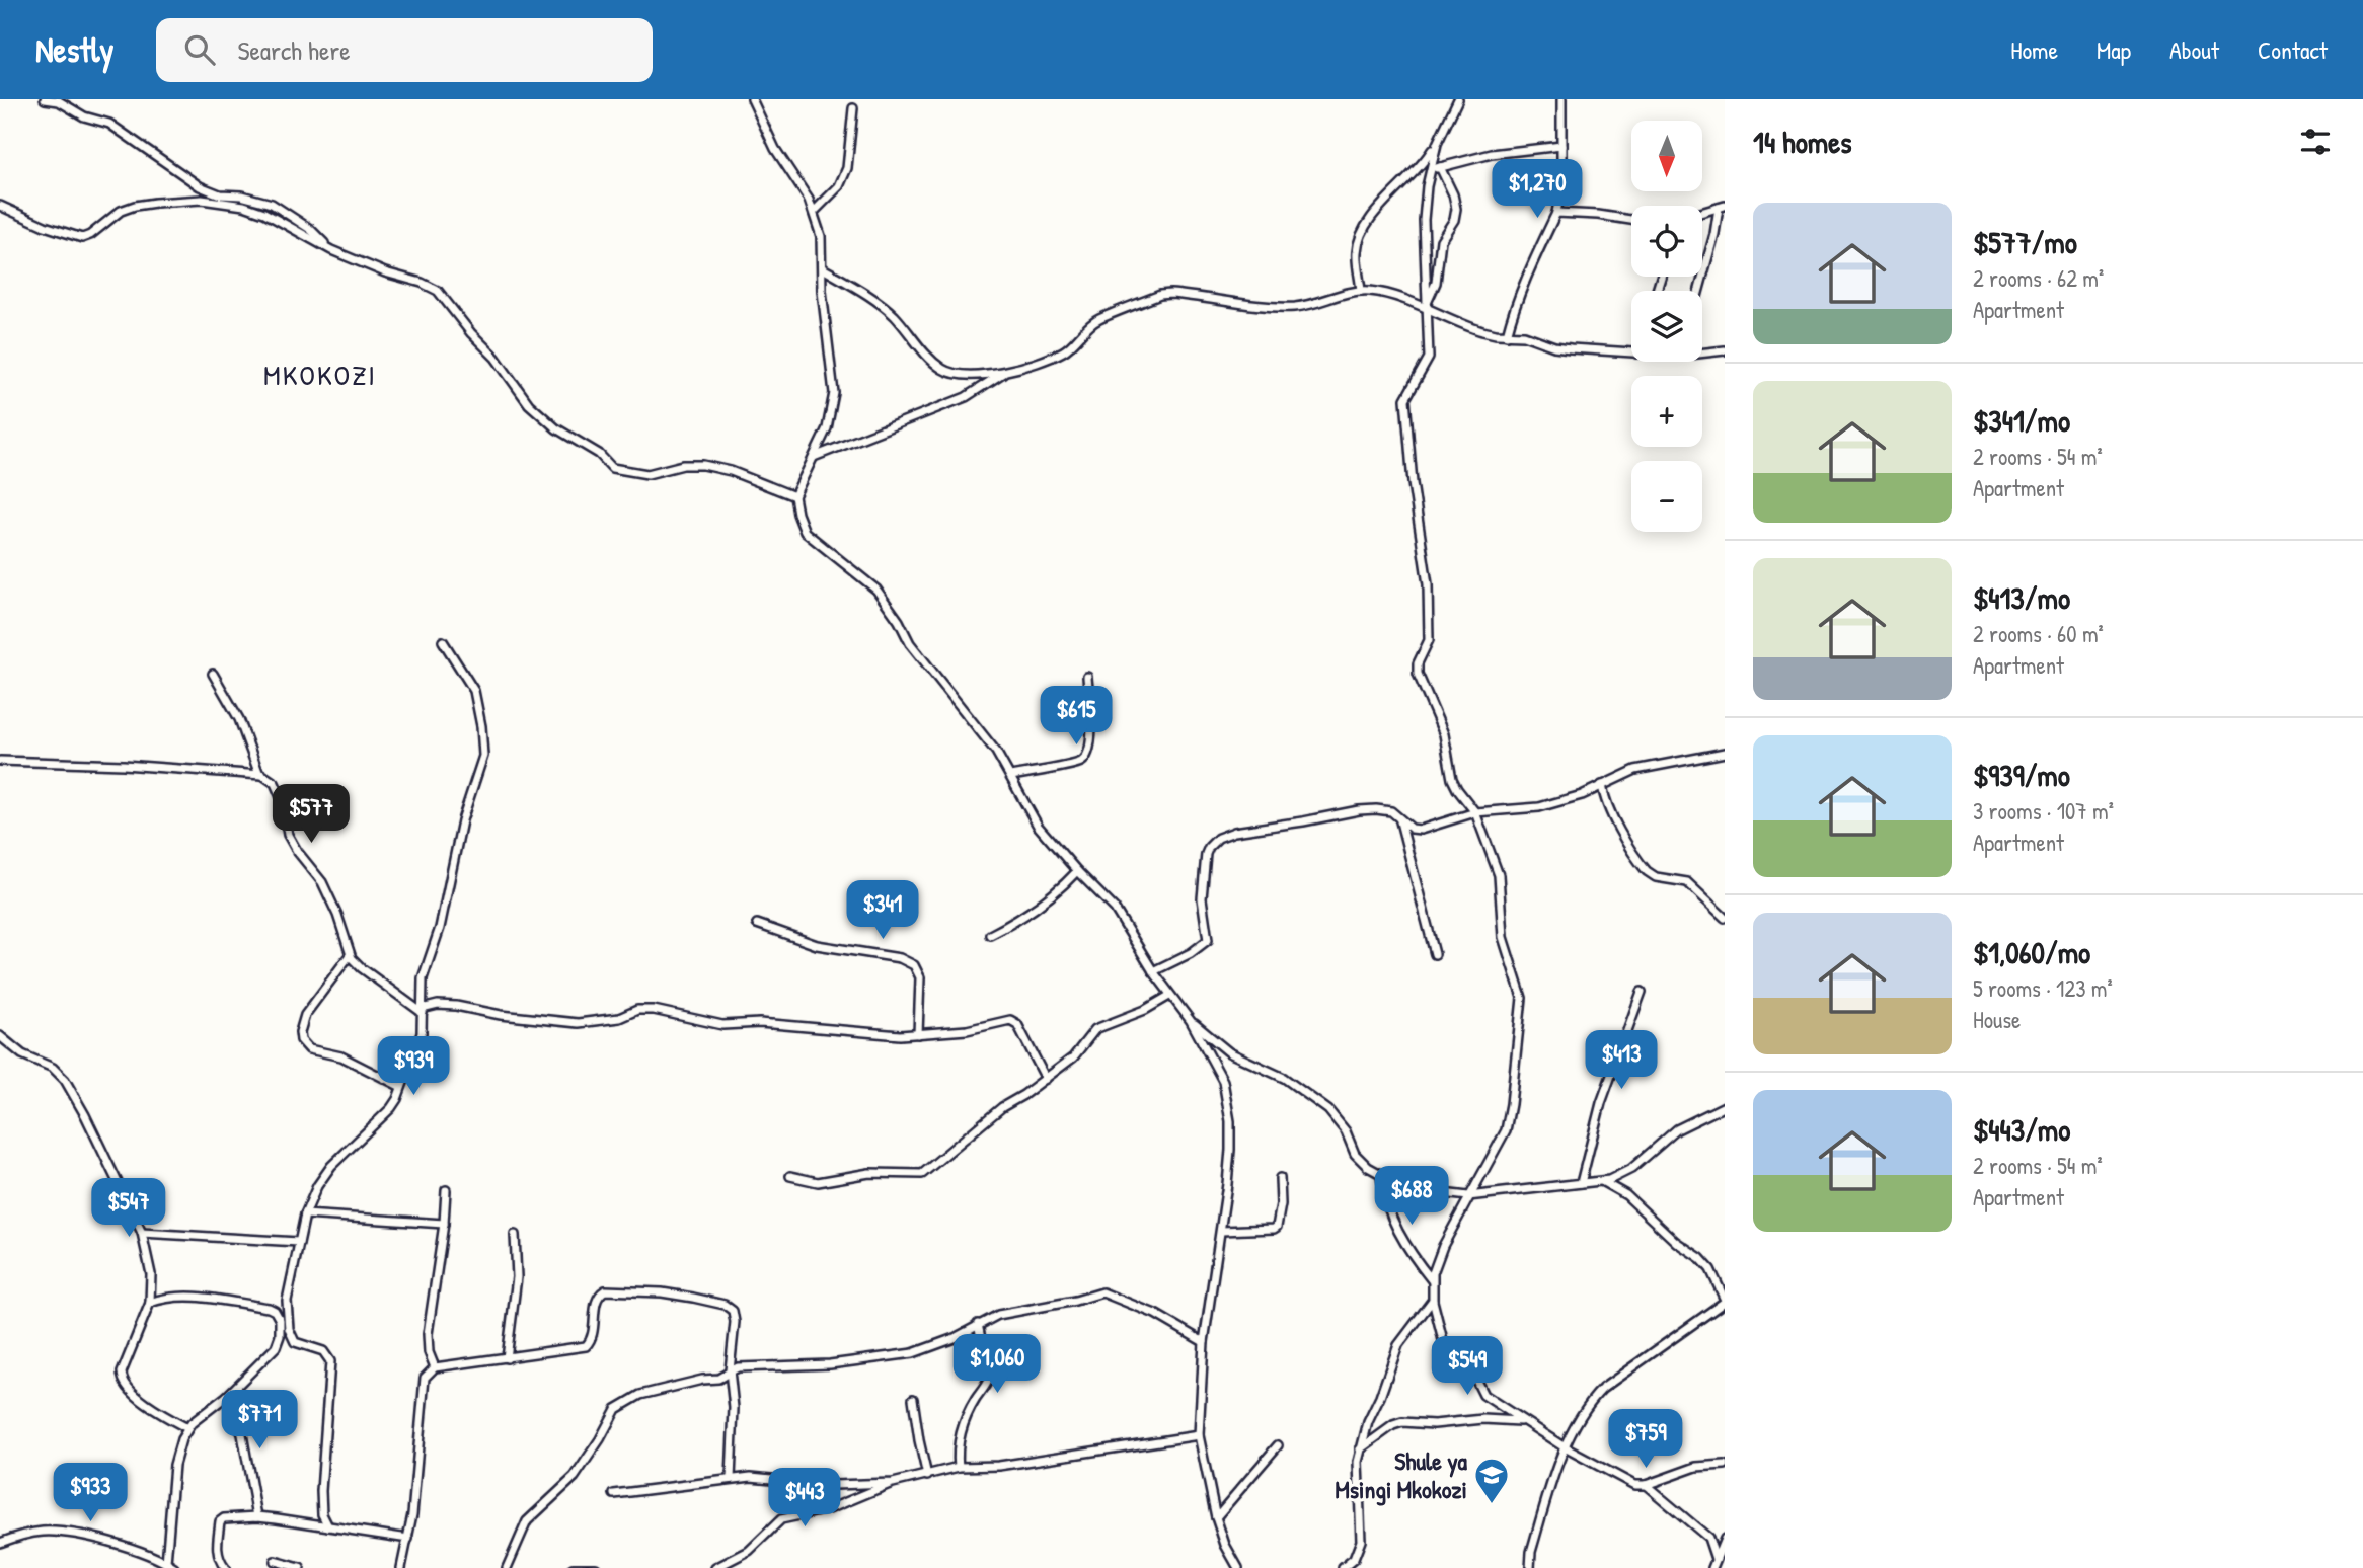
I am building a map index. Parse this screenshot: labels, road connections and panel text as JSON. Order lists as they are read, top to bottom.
{
  "districts": ["MKOKOZI"],
  "places": {
    "school or university": ["Shule ya Msingi Mkokozi"]
  },
  "north": "bottom",
  "page": {
    "header": "Nestly",
    "search": "Search here",
    "nav": [
      "Home",
      "Map",
      "About",
      "Contact"
    ],
    "heading": "14 homes",
    "map_buttons": ["+", "−"],
    "price": [
      "$1,270",
      "$615",
      "$577",
      "$341",
      "$413",
      "$939",
      "$688",
      "$547",
      "$1,060",
      "$549",
      "$771",
      "$759",
      "$933",
      "$443"
    ],
    "list": [
      {
        "name": "$577/mo",
        "note": "2 rooms · 62 m² · Apartment"
      },
      {
        "name": "$341/mo",
        "note": "2 rooms · 54 m² · Apartment"
      },
      {
        "name": "$413/mo",
        "note": "2 rooms · 60 m² · Apartment"
      },
      {
        "name": "$939/mo",
        "note": "3 rooms · 107 m² · Apartment"
      },
      {
        "name": "$1,060/mo",
        "note": "5 rooms · 123 m² · House"
      },
      {
        "name": "$443/mo",
        "note": "2 rooms · 54 m² · Apartment"
      }
    ]
  }
}
